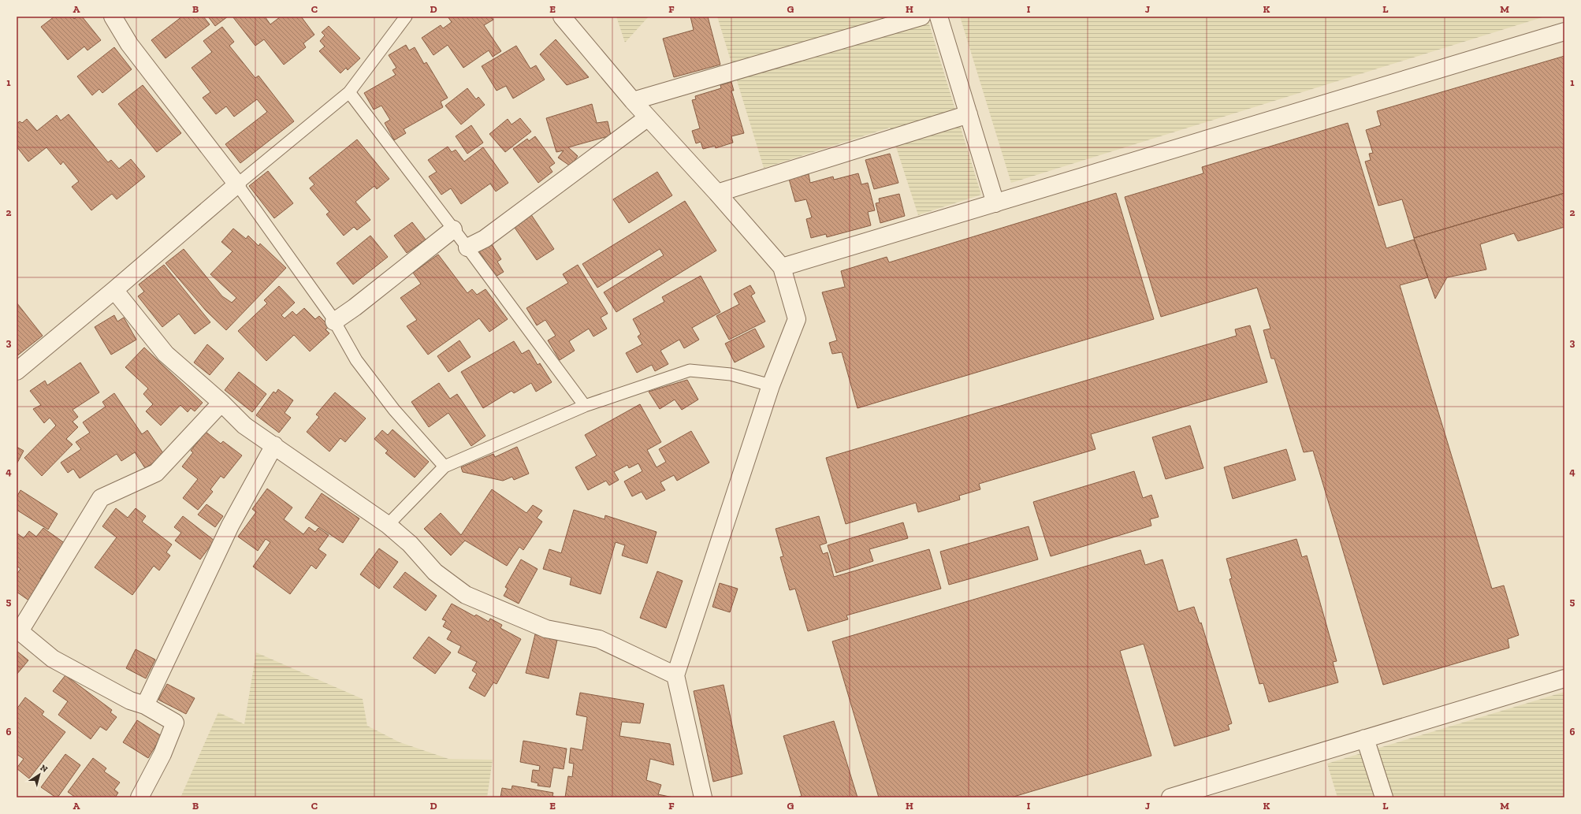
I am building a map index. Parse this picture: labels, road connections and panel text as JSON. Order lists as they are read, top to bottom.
{
  "north": "top right",
  "grid": {
    "columns": [
      "A",
      "B",
      "C",
      "D",
      "E",
      "F",
      "G",
      "H",
      "I",
      "J",
      "K",
      "L",
      "M"
    ],
    "rows": [
      "1",
      "2",
      "3",
      "4",
      "5",
      "6"
    ]
  }
}
